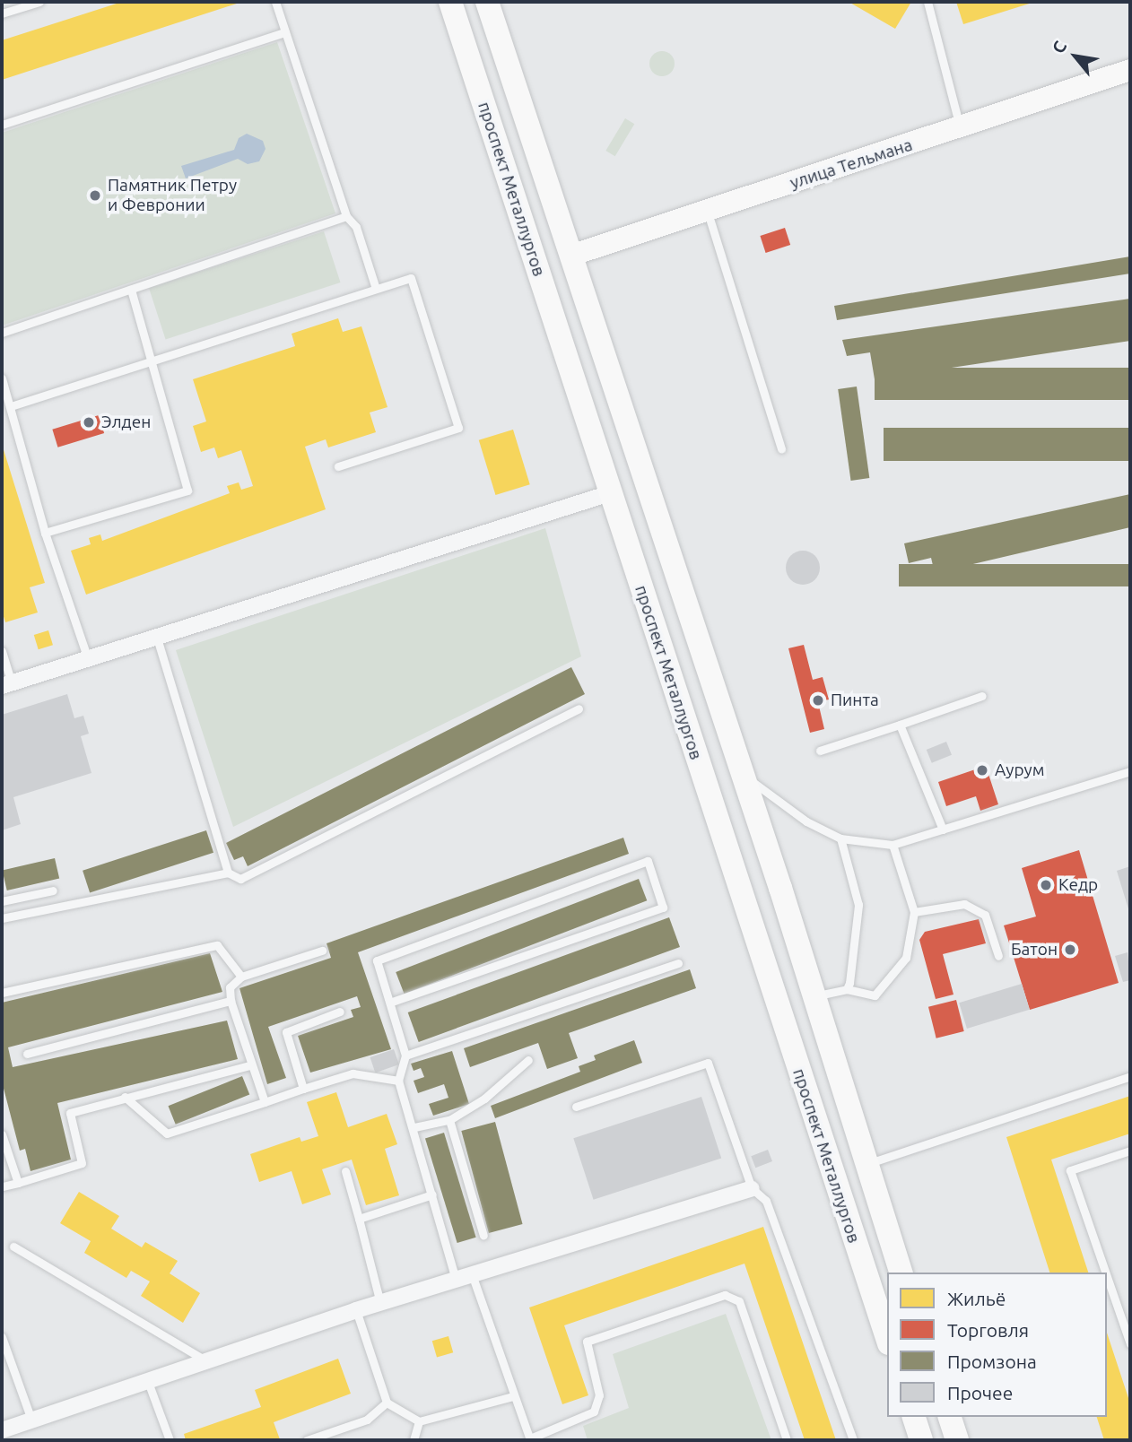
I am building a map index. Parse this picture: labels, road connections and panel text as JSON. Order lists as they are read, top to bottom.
{
  "streets": {
    "main road": ["улица Тельмана", "проспект Металлургов"]
  },
  "crossings": [
    ["улица Тельмана", "проспект Металлургов"]
  ],
  "places": [
    "Памятник Петру и Февронии",
    "Элден",
    "Пинта",
    "Аурум",
    "Кедр",
    "Батон"
  ],
  "legend": [
    "Жильё",
    "Торговля",
    "Промзона",
    "Прочее"
  ],
  "north": "top left"
}
